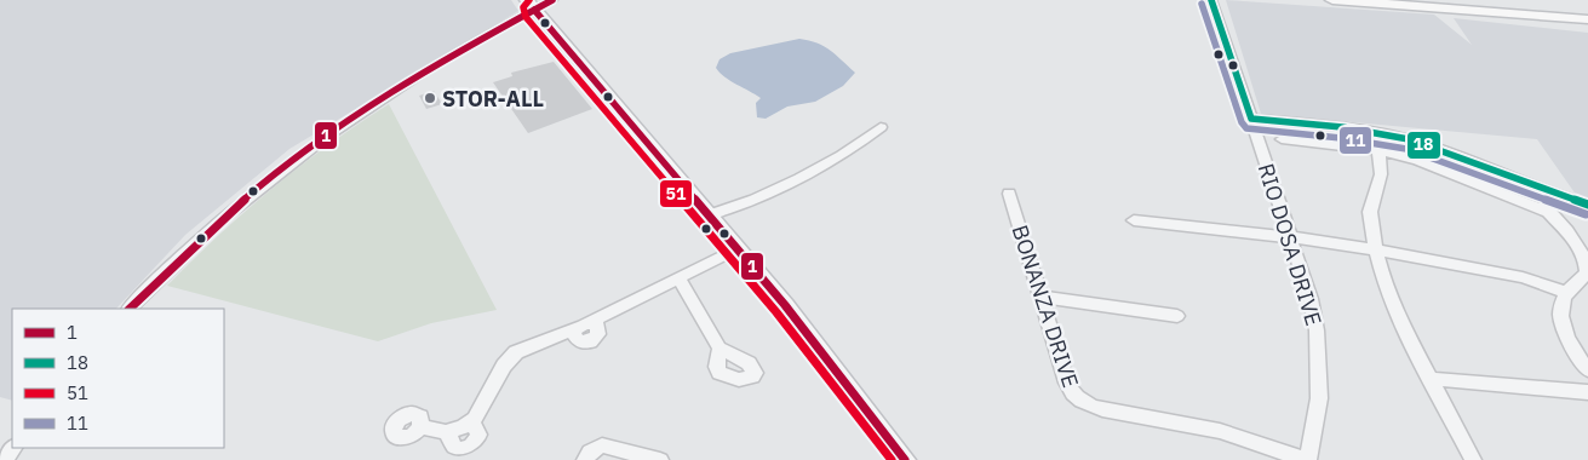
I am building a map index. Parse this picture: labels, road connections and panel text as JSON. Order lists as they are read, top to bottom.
{
  "streets": {
    "street": ["RIO DOSA DRIVE", "BONANZA DRIVE"]
  },
  "crossings": [
    ["RIO DOSA DRIVE", "BONANZA DRIVE"]
  ],
  "places": ["STOR-ALL"],
  "lines": [
    "transit line 1",
    "transit line 18",
    "transit line 51",
    "transit line 11"
  ],
  "legend": [
    "1",
    "18",
    "51",
    "11"
  ]
}
